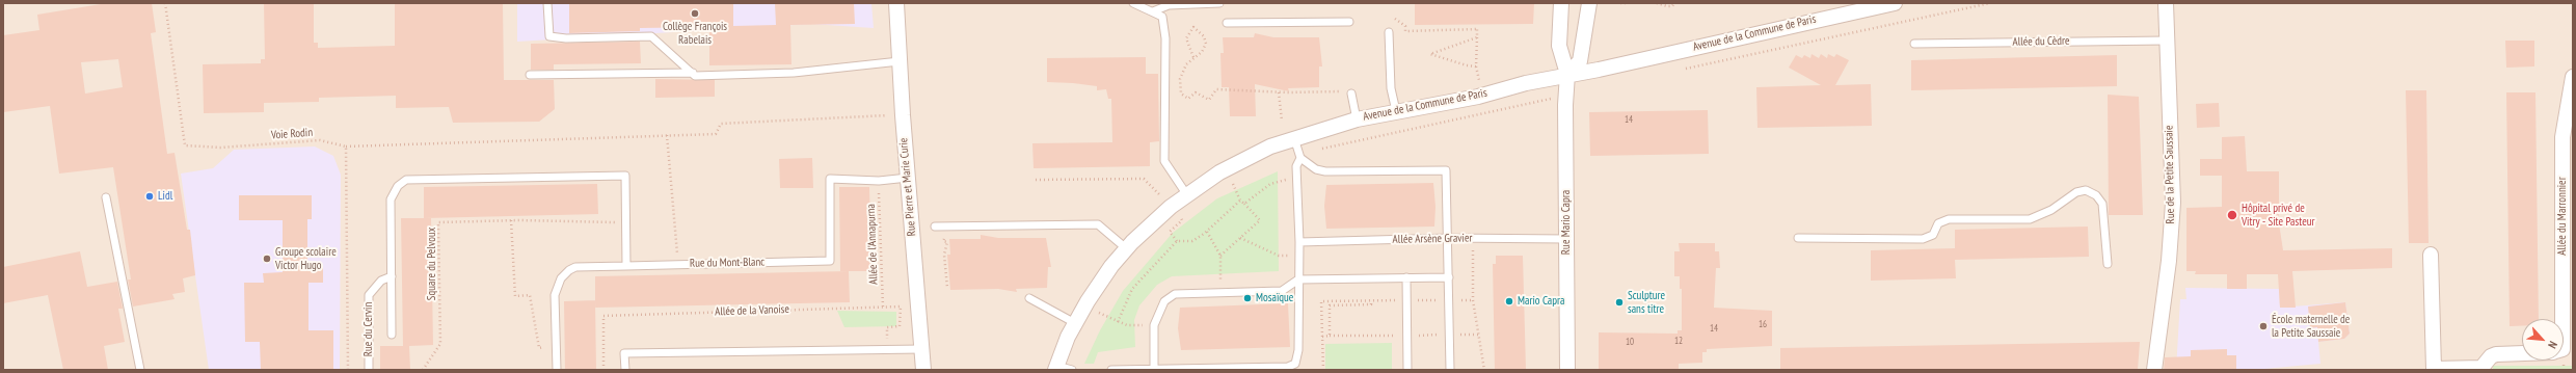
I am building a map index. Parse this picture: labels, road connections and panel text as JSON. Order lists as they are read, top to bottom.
{
  "streets": {
    "street": [
      "Avenue de la Commune de Paris",
      "Rue de la Petite Saussaie",
      "Rue Pierre et Marie Curie",
      "Allée du Marronnier",
      "Rue Mario Capra"
    ],
    "lane": [
      "Allée du Cèdre",
      "Allée Arsène Gravier",
      "Rue du Mont-Blanc",
      "Rue du Cervin"
    ],
    "path": [
      "Voie Rodin",
      "Allée de l'Annapurna",
      "Square du Pelvoux",
      "Allée de la Vanoise"
    ]
  },
  "crossings": [
    ["Avenue de la Commune de Paris", "Rue Mario Capra"],
    ["Allée du Cèdre", "Rue de la Petite Saussaie"],
    ["Rue Pierre et Marie Curie", "Rue du Mont-Blanc"],
    ["Rue Mario Capra", "Allée Arsène Gravier"],
    ["Allée de l'Annapurna", "Rue du Mont-Blanc"],
    ["Allée de l'Annapurna", "Allée de la Vanoise"]
  ],
  "places": [
    "Collège François Rabelais",
    "Lidl",
    "Hôpital privé de Vitry - Site Pasteur",
    "Groupe scolaire Victor Hugo",
    "Mosaïque",
    "Mario Capra",
    "Sculpture sans titre",
    "École maternelle de la Petite Saussaie"
  ],
  "house_numbers": [
    "14",
    "16",
    "14",
    "12",
    "10"
  ],
  "north": "bottom right"
}
